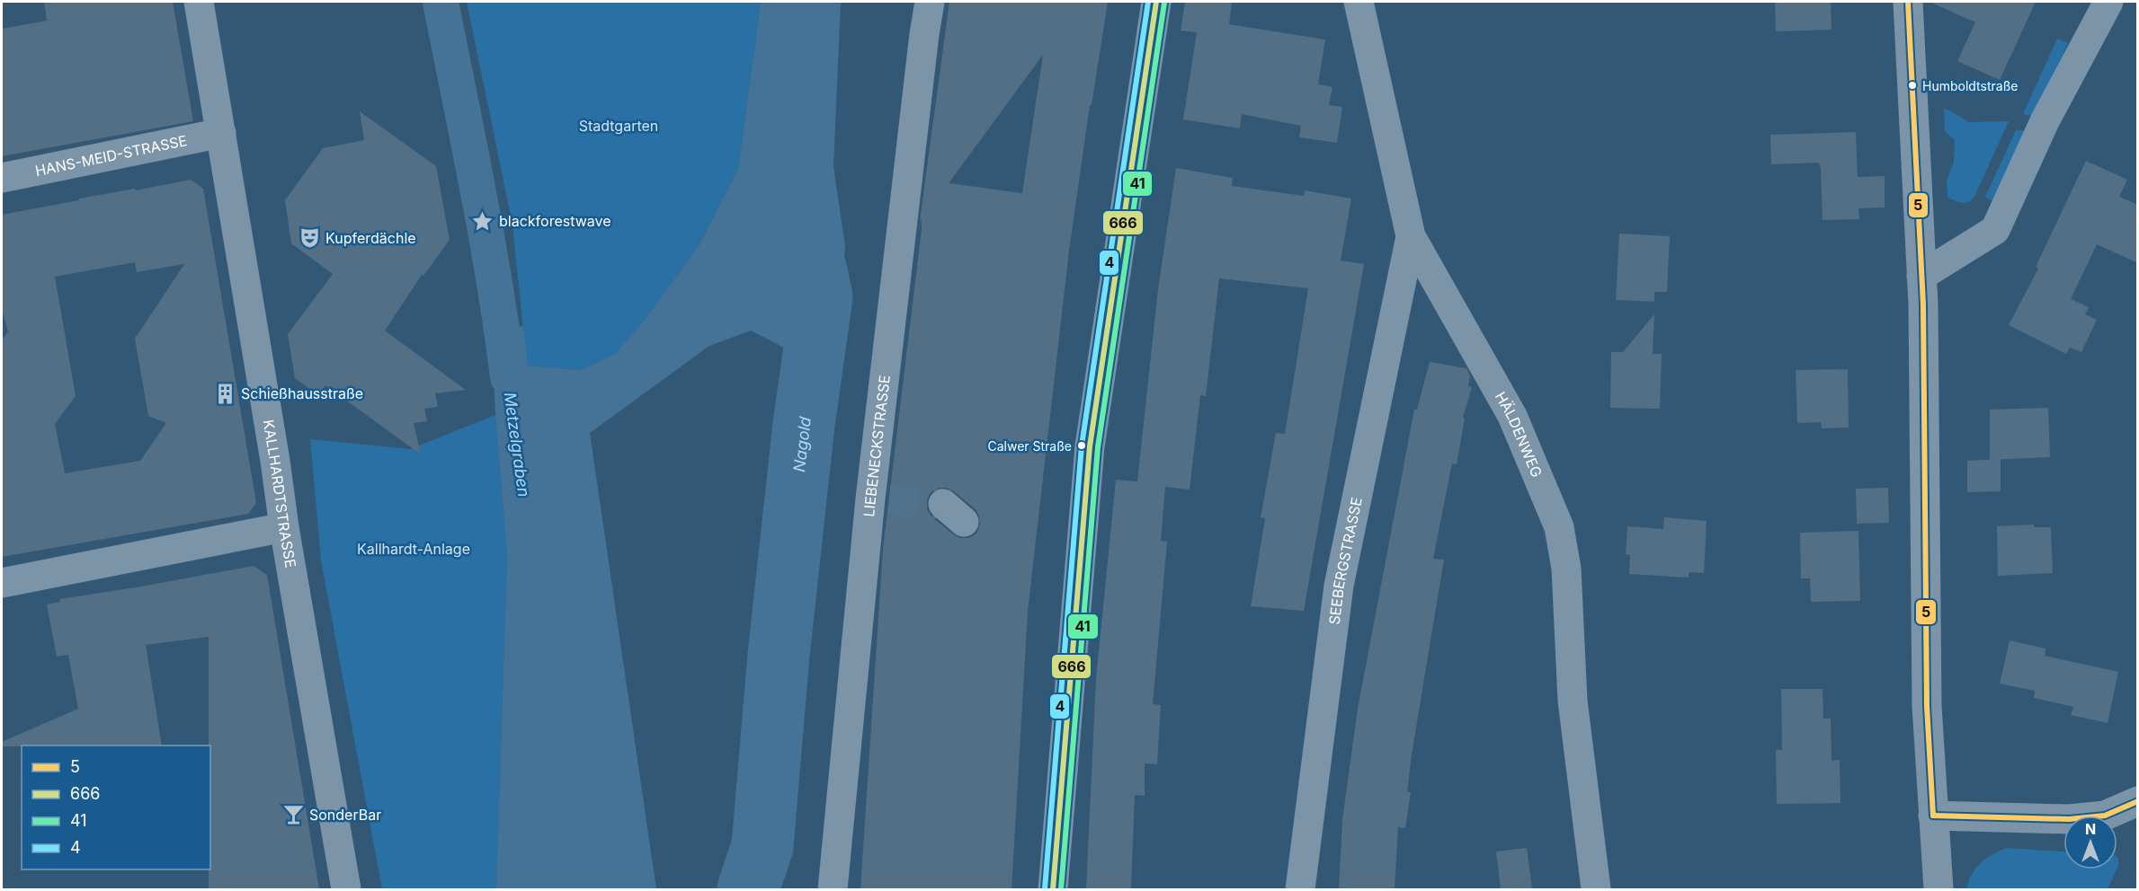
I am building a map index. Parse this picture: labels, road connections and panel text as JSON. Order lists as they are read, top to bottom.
{
  "streets": {
    "street": [
      "HANS-MEID-STRASSE",
      "HÄLDENWEG",
      "LIEBENECKSTRASSE",
      "KALLHARDTSTRASSE",
      "SEEBERGSTRASSE"
    ]
  },
  "crossings": [
    ["HANS-MEID-STRASSE", "KALLHARDTSTRASSE"],
    ["HÄLDENWEG", "SEEBERGSTRASSE"]
  ],
  "water": ["Metzelgraben", "Nagold"],
  "parks": ["Stadtgarten", "Kallhardt-Anlage"],
  "places": {
    "other": ["Humboldtstraße", "Calwer Straße"],
    "place": ["blackforestwave"],
    "theatre": ["Kupferdächle"],
    "building": ["Schießhausstraße"],
    "bar": ["SonderBar"]
  },
  "lines": [
    "transit line 5",
    "transit line 666",
    "transit line 4",
    "transit line 41"
  ],
  "legend": [
    "5",
    "666",
    "41",
    "4"
  ],
  "north": "top"
}
